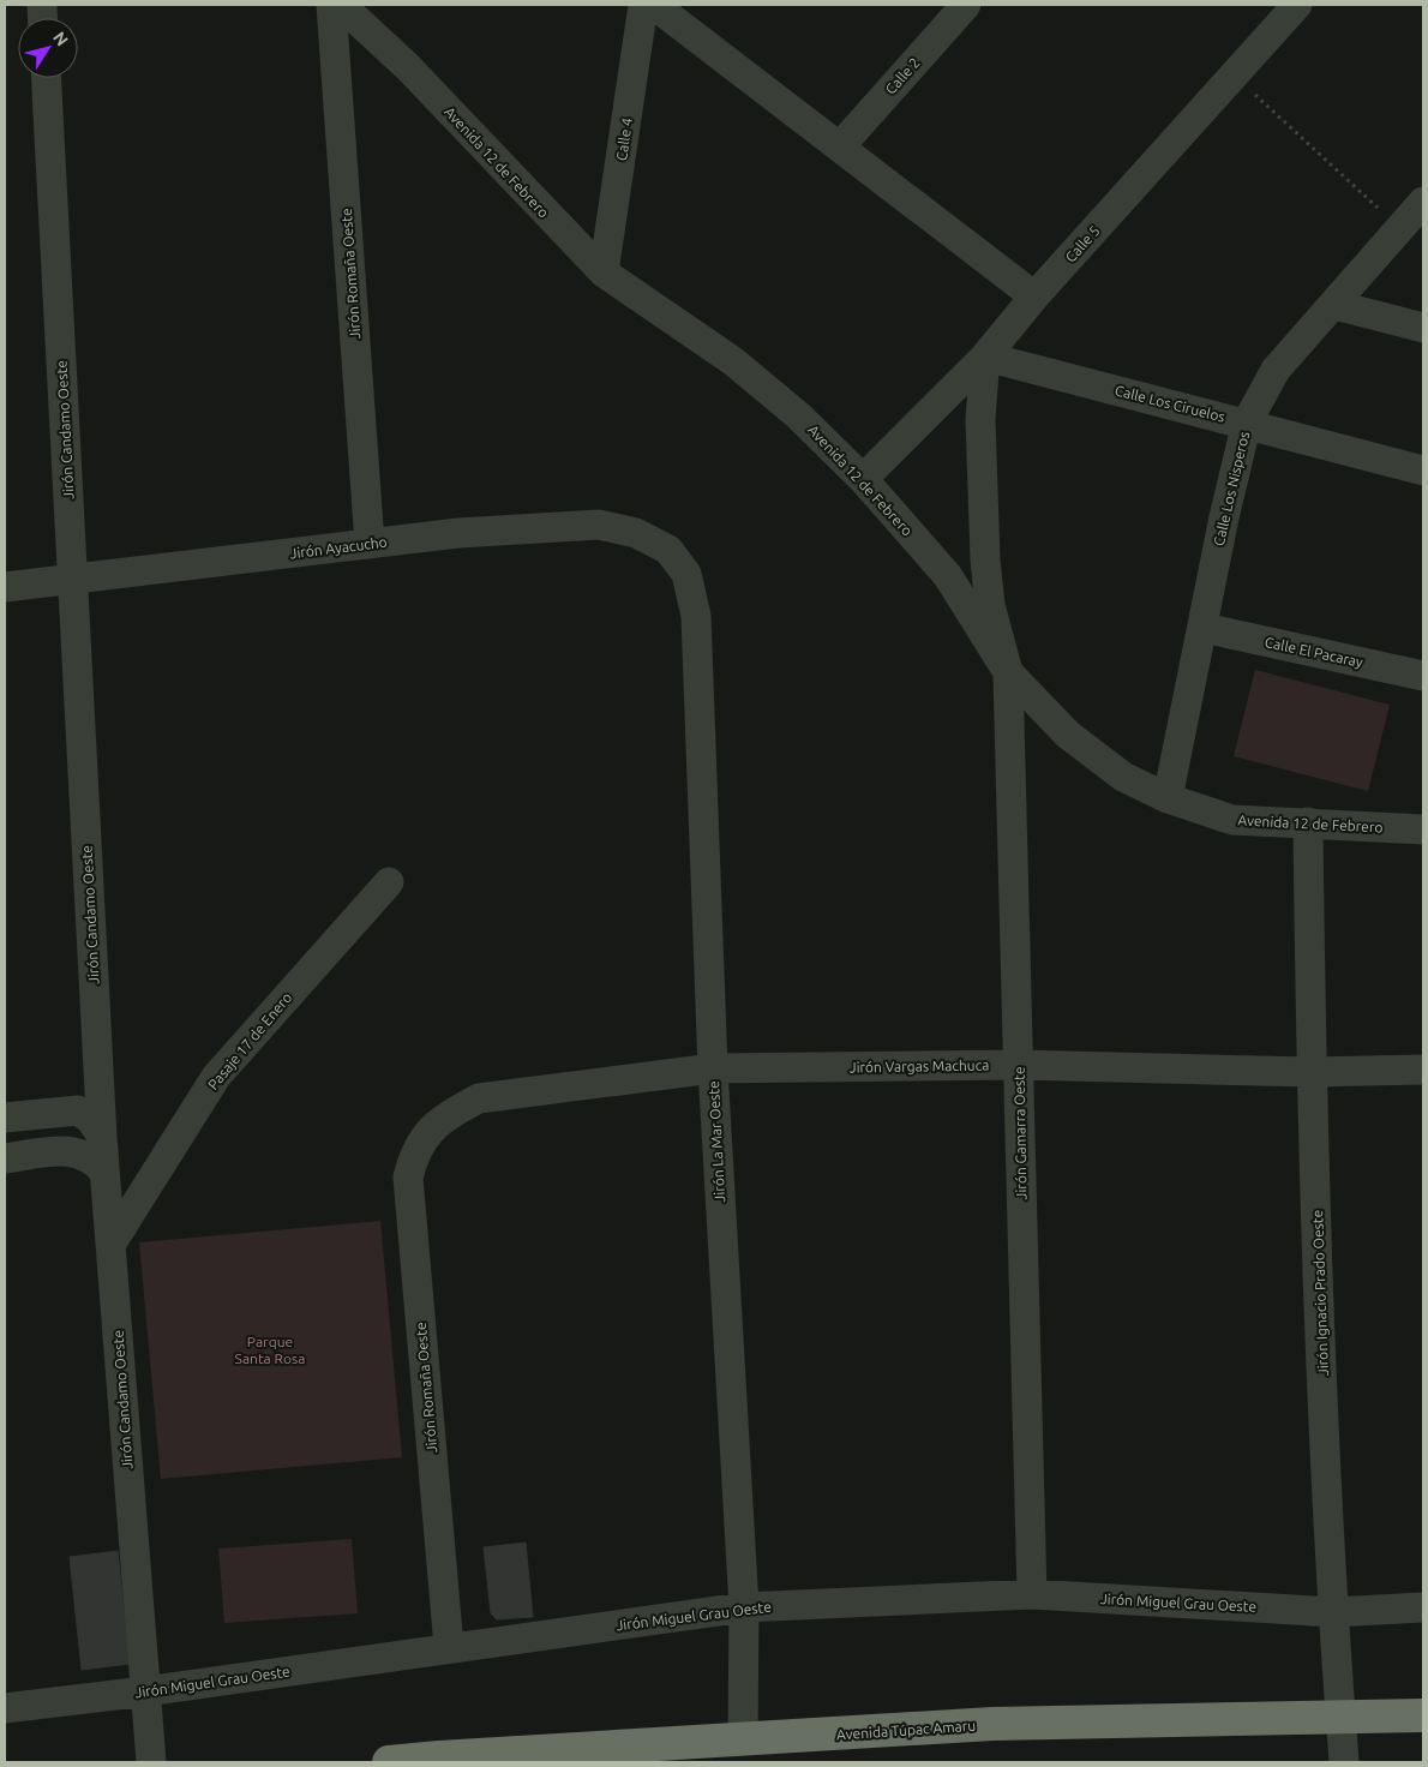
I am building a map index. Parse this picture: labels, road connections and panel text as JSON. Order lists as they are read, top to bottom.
{
  "streets": {
    "highway": ["Avenida Túpac Amaru"],
    "street": [
      "Calle 2",
      "Calle 4",
      "Avenida 12 de Febrero",
      "Calle 5",
      "Jirón Romaña Oeste",
      "Calle Los Ciruelos",
      "Jirón Candamo Oeste",
      "Calle Los Nisperos",
      "Jirón Ayacucho",
      "Calle El Pacaray",
      "Pasaje 17 de Enero",
      "Jirón Vargas Machuca",
      "Jirón Gamarra Oeste",
      "Jirón La Mar Oeste",
      "Jirón Ignacio Prado Oeste",
      "Jirón Miguel Grau Oeste"
    ]
  },
  "crossings": [
    ["Calle 4", "Avenida 12 de Febrero"],
    ["Avenida 12 de Febrero", "Calle 5"],
    ["Avenida 12 de Febrero", "Calle Los Nisperos"],
    ["Avenida 12 de Febrero", "Jirón Gamarra Oeste"],
    ["Avenida 12 de Febrero", "Jirón Ignacio Prado Oeste"],
    ["Calle 5", "Calle Los Ciruelos"],
    ["Calle 5", "Jirón Gamarra Oeste"],
    ["Jirón Romaña Oeste", "Jirón Ayacucho"],
    ["Jirón Romaña Oeste", "Jirón Vargas Machuca"],
    ["Jirón Romaña Oeste", "Jirón Miguel Grau Oeste"],
    ["Calle Los Ciruelos", "Calle Los Nisperos"],
    ["Calle Los Ciruelos", "Jirón Gamarra Oeste"],
    ["Jirón Candamo Oeste", "Jirón Ayacucho"],
    ["Jirón Candamo Oeste", "Pasaje 17 de Enero"],
    ["Jirón Candamo Oeste", "Jirón Miguel Grau Oeste"],
    ["Calle Los Nisperos", "Calle El Pacaray"],
    ["Jirón Ayacucho", "Jirón La Mar Oeste"],
    ["Jirón Vargas Machuca", "Jirón Gamarra Oeste"],
    ["Jirón Vargas Machuca", "Jirón La Mar Oeste"],
    ["Jirón Vargas Machuca", "Jirón Ignacio Prado Oeste"],
    ["Jirón Gamarra Oeste", "Jirón Miguel Grau Oeste"],
    ["Jirón La Mar Oeste", "Jirón Miguel Grau Oeste"],
    ["Jirón La Mar Oeste", "Avenida Túpac Amaru"],
    ["Jirón Ignacio Prado Oeste", "Jirón Miguel Grau Oeste"],
    ["Jirón Ignacio Prado Oeste", "Avenida Túpac Amaru"]
  ],
  "parks": ["Parque Santa Rosa"],
  "north": "top right"
}
